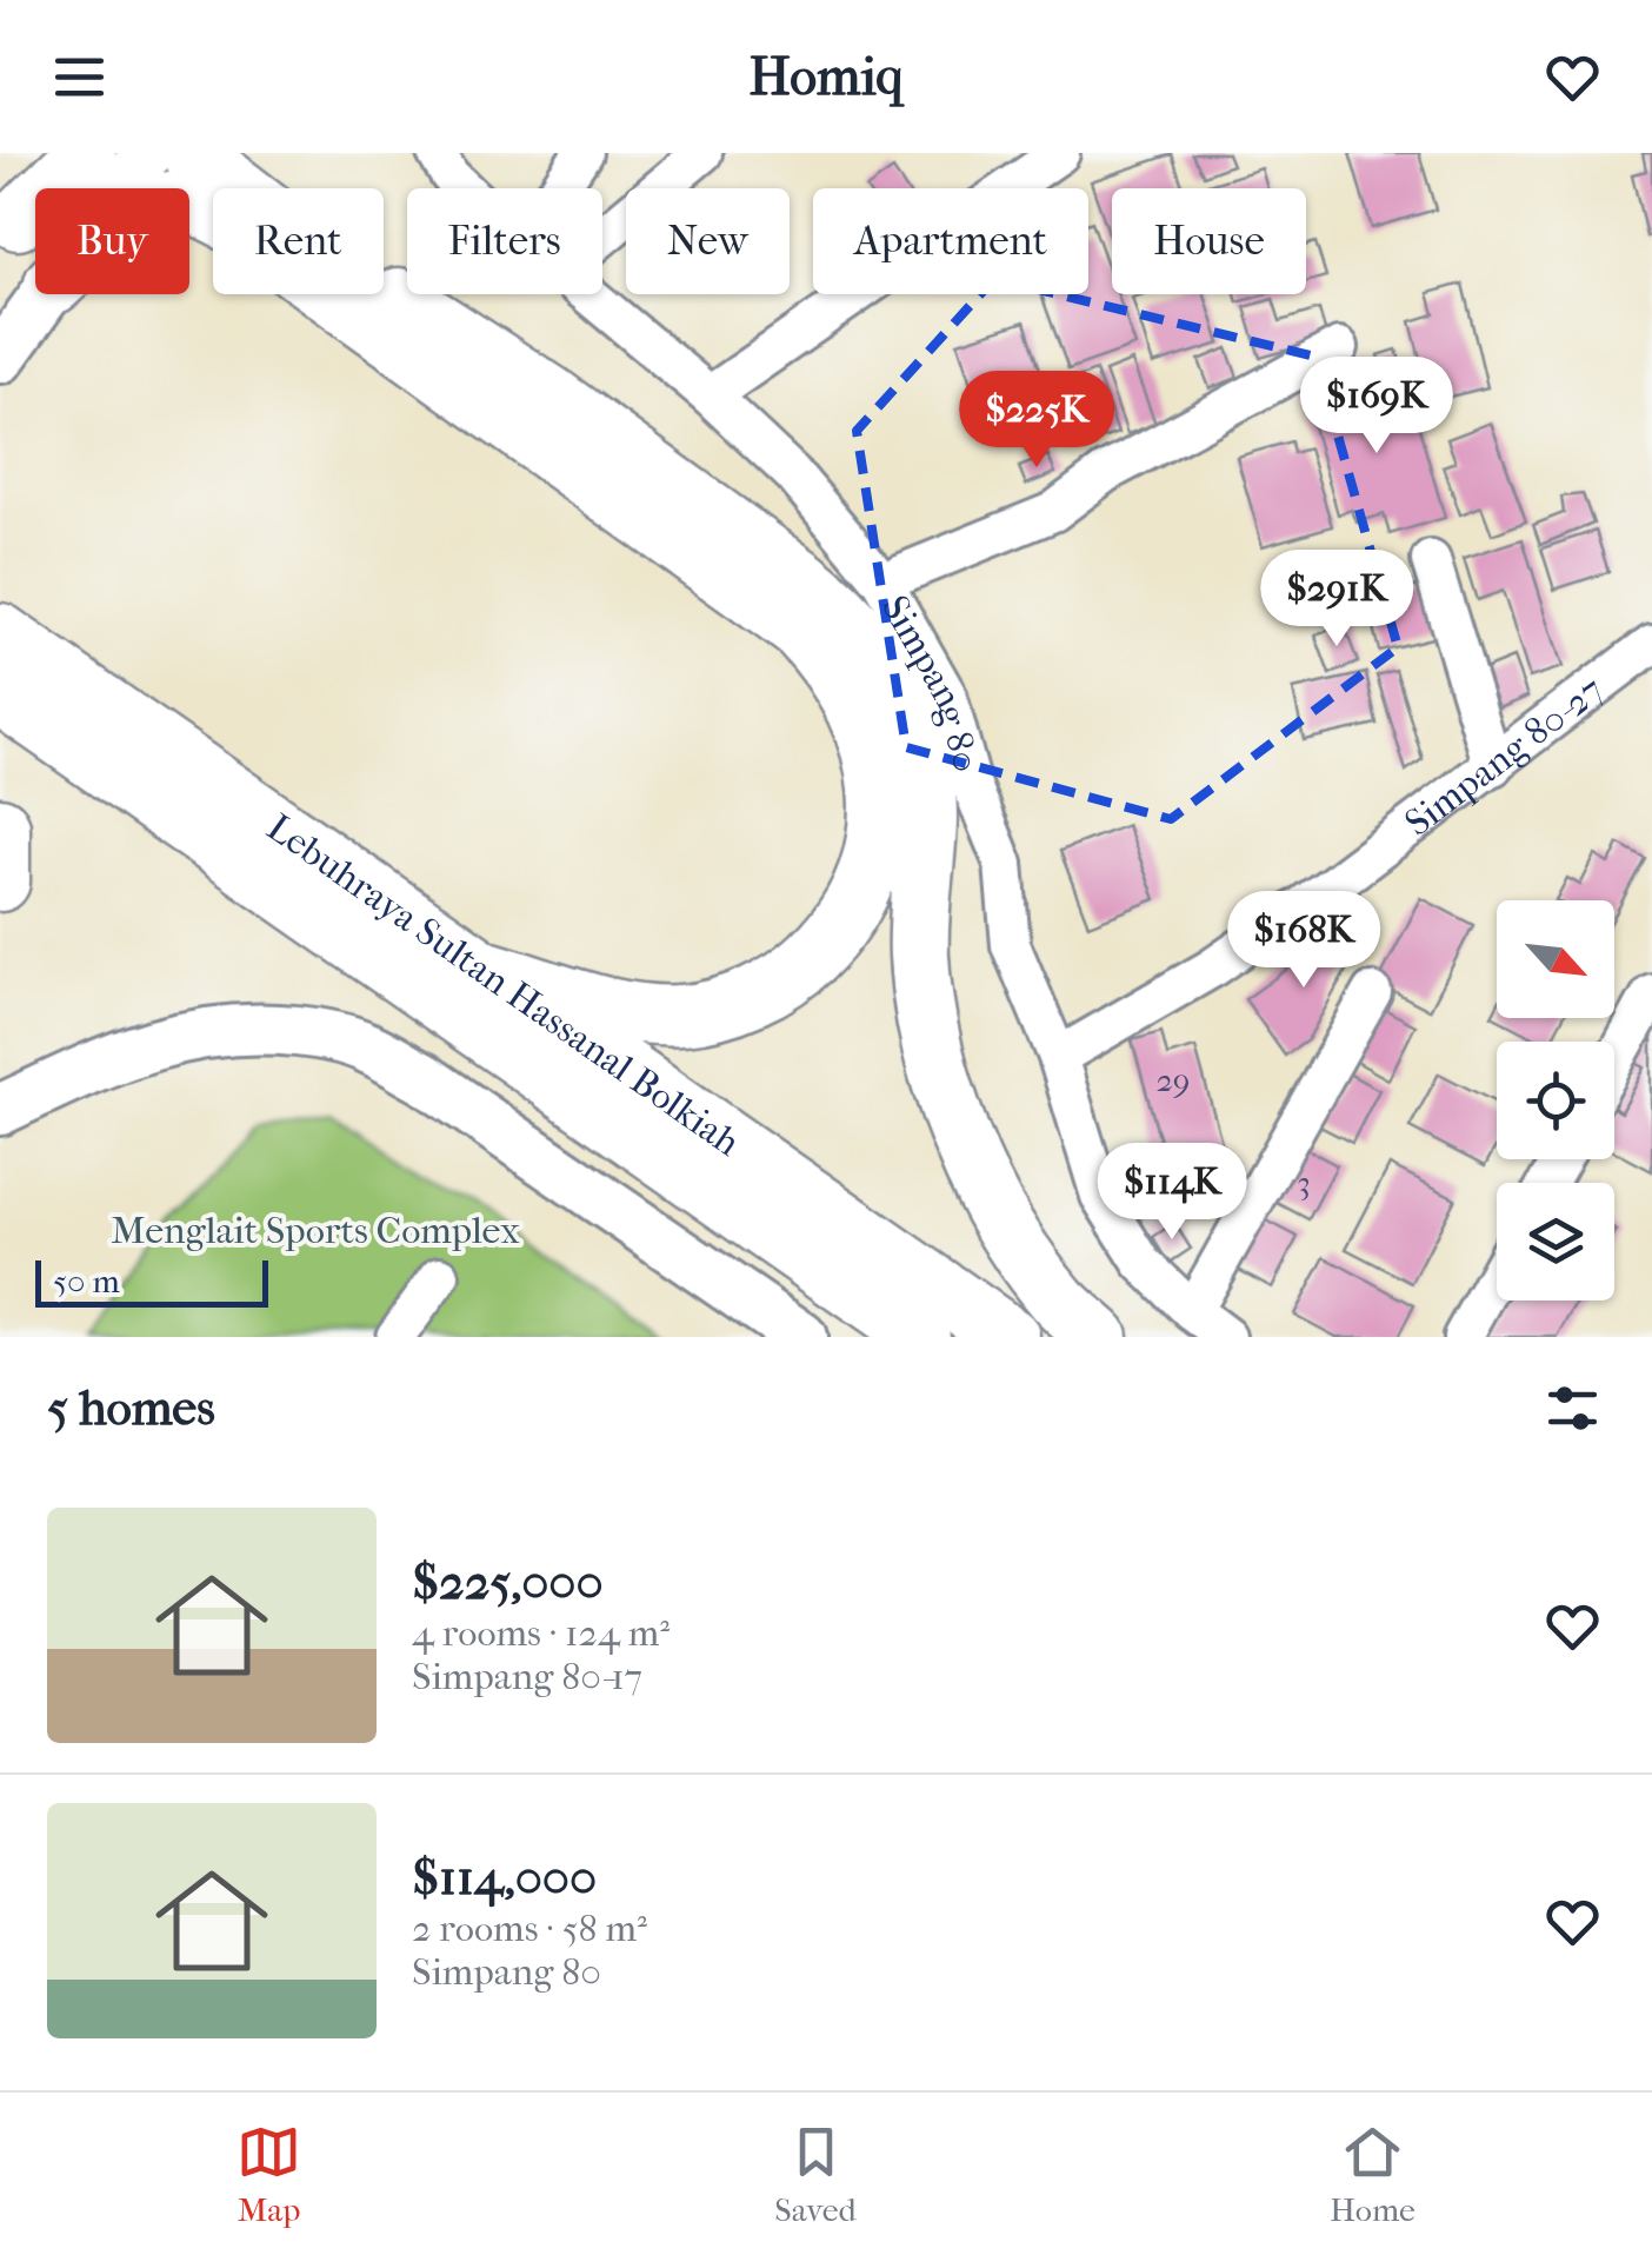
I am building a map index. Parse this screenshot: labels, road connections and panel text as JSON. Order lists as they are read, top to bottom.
{
  "streets": {
    "highway": ["Lebuhraya Sultan Hassanal Bolkiah"],
    "street": ["Simpang 80", "Simpang 80-27"]
  },
  "crossings": [
    ["Simpang 80", "Simpang 80-27"]
  ],
  "parks": ["Menglait Sports Complex"],
  "house_numbers": ["29", "3"],
  "scale_bar": "50 m",
  "north": "bottom right",
  "page": {
    "header": "Homiq",
    "chip": [
      "Buy",
      "Rent",
      "Filters",
      "New",
      "Apartment",
      "House"
    ],
    "price": [
      "$169K",
      "$225K",
      "$291K",
      "$168K",
      "$114K"
    ],
    "scale": "50 m",
    "heading": "5 homes",
    "list": [
      {
        "name": "$225,000",
        "note": "4 rooms · 124 m² · Simpang 80-17"
      },
      {
        "name": "$114,000",
        "note": "2 rooms · 58 m² · Simpang 80"
      }
    ],
    "tabs": ["Map", "Saved", "Home"]
  }
}
